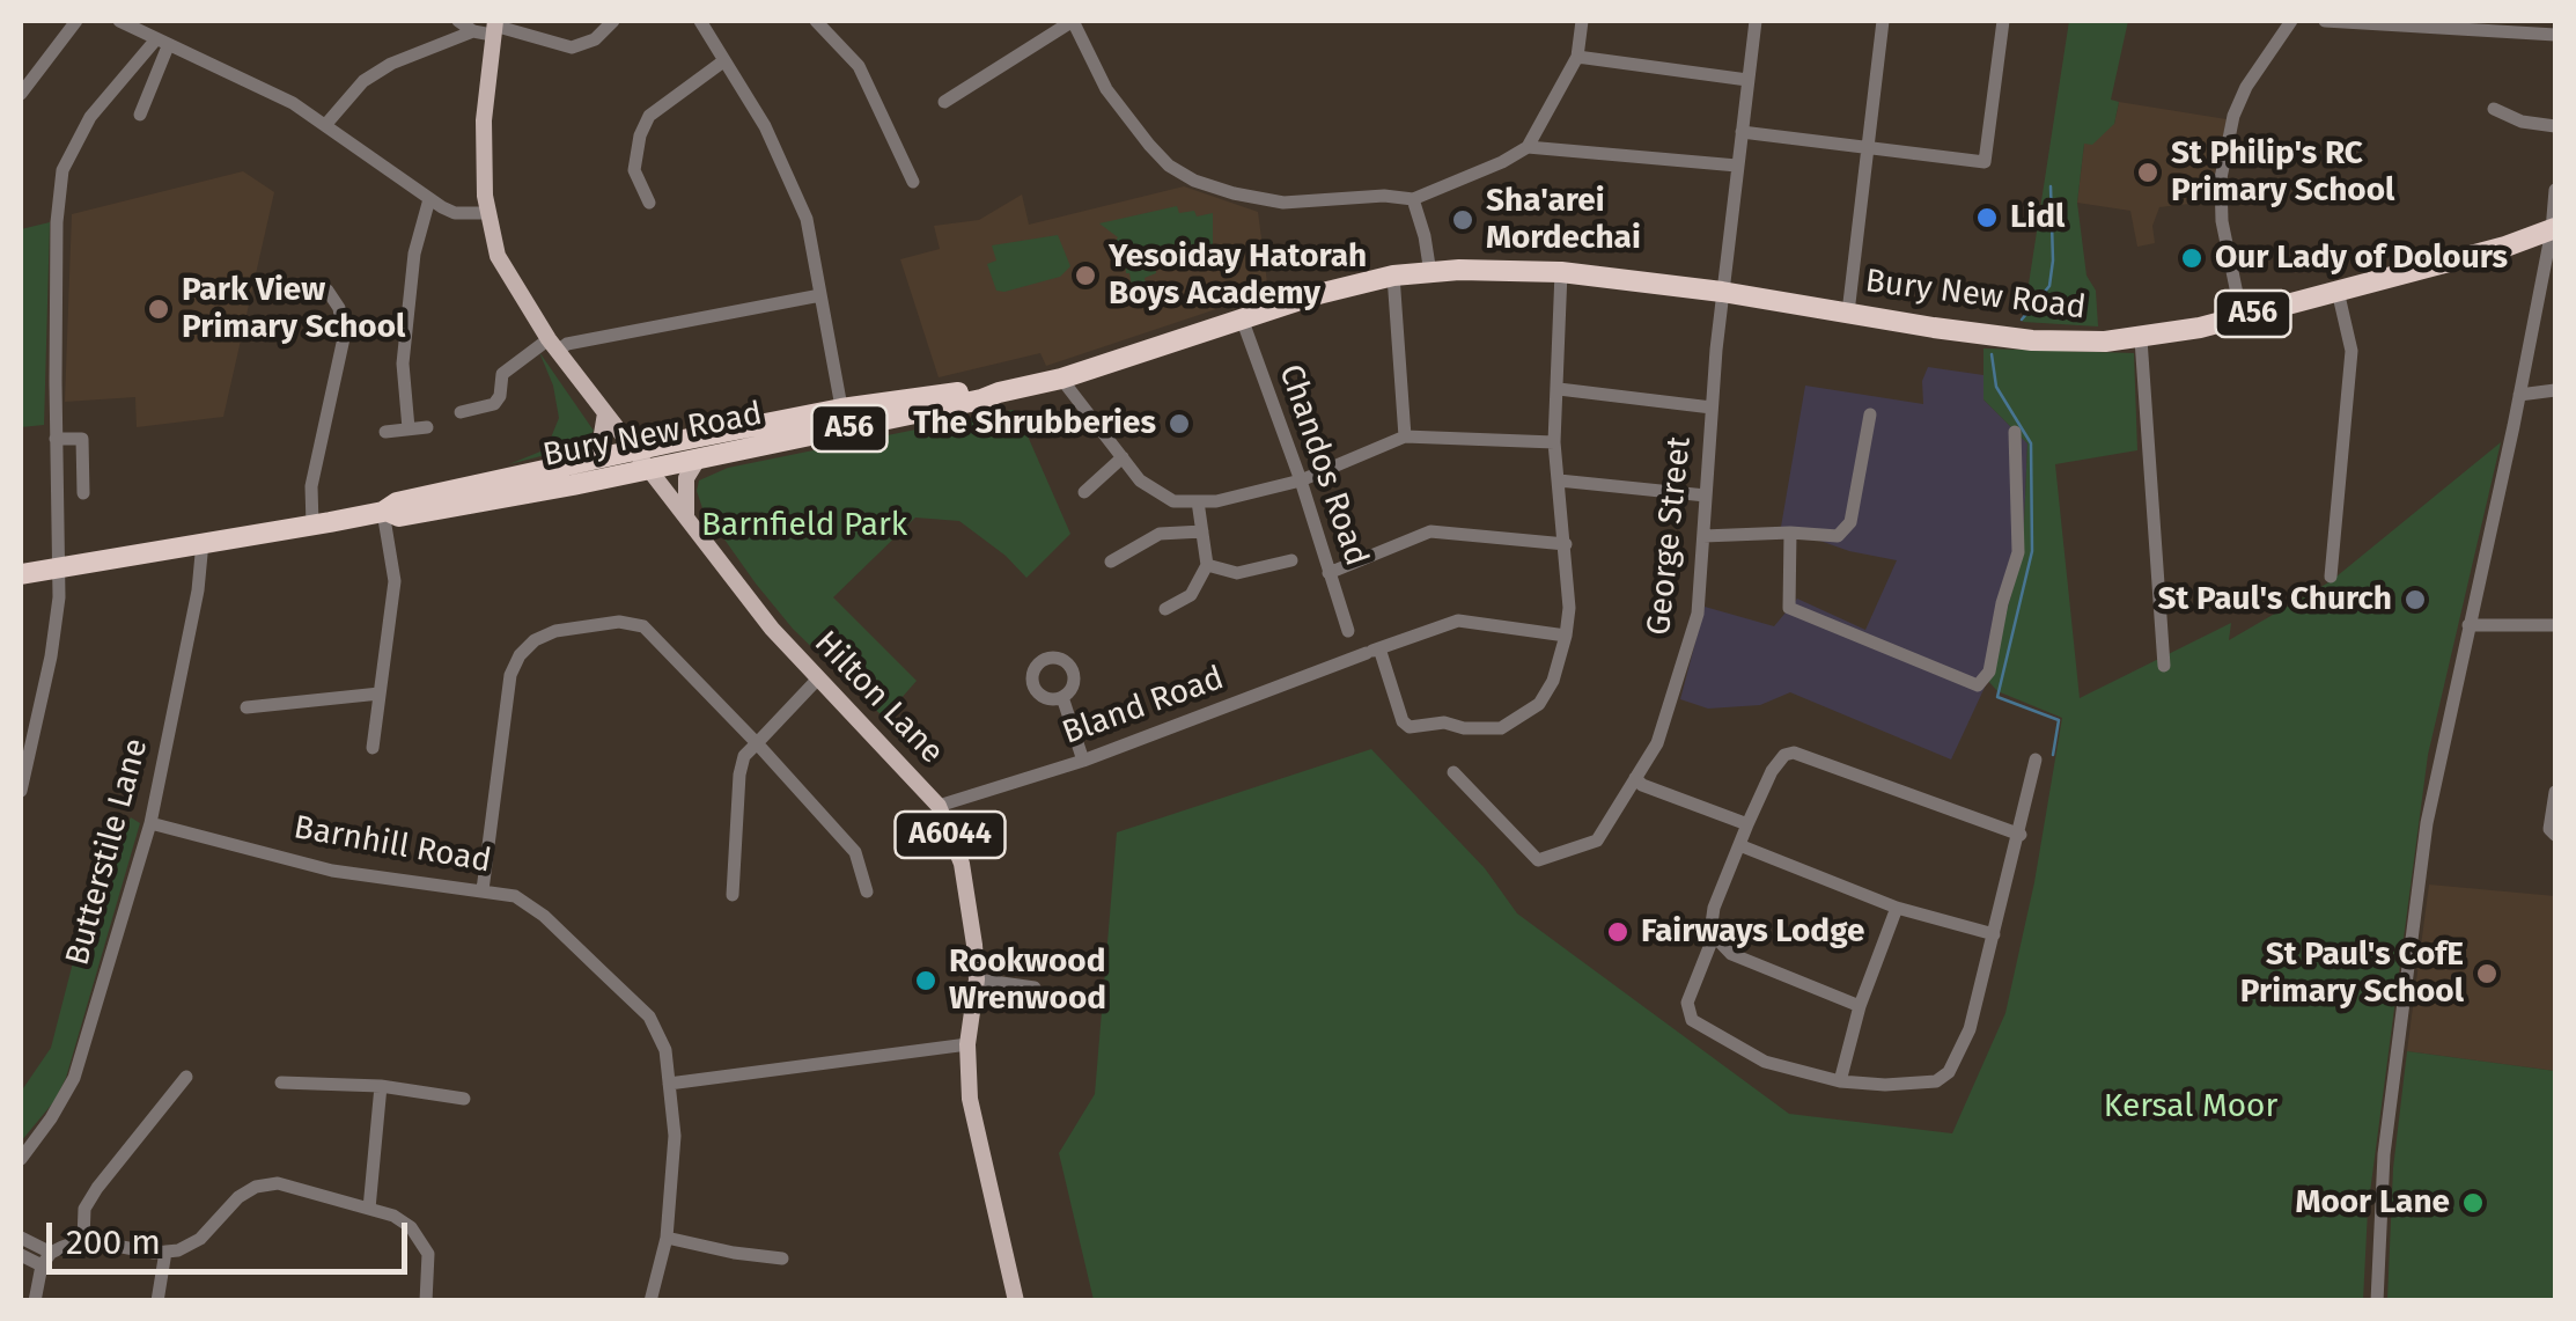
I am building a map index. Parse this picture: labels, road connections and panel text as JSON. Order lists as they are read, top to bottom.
{
  "streets": {
    "highway": ["Bury New Road", "A56"],
    "main road": ["Hilton Lane", "A6044"],
    "street": [
      "Chandos Road",
      "George Street",
      "Bland Road",
      "Barnhill Road",
      "Butterstile Lane"
    ]
  },
  "crossings": [
    ["Bury New Road", "Chandos Road"],
    ["Bury New Road", "George Street"],
    ["Bury New Road", "Hilton Lane"],
    ["Bury New Road", "A6044"],
    ["Bury New Road", "Butterstile Lane"],
    ["Chandos Road", "Bland Road"],
    ["Hilton Lane", "Bland Road"],
    ["Hilton Lane", "A6044"],
    ["Barnhill Road", "Butterstile Lane"]
  ],
  "parks": ["Barnfield Park", "Kersal Moor"],
  "places": [
    "St Philip's RC Primary School",
    "Lidl",
    "Sha'arei Mordechai",
    "Our Lady of Dolours",
    "Yesoiday Hatorah Boys Academy",
    "Park View Primary School",
    "The Shrubberies",
    "St Paul's Church",
    "Fairways Lodge",
    "St Paul's CofE Primary School",
    "Rookwood Wrenwood",
    "Moor Lane"
  ],
  "scale_bar": "200 m"
}
